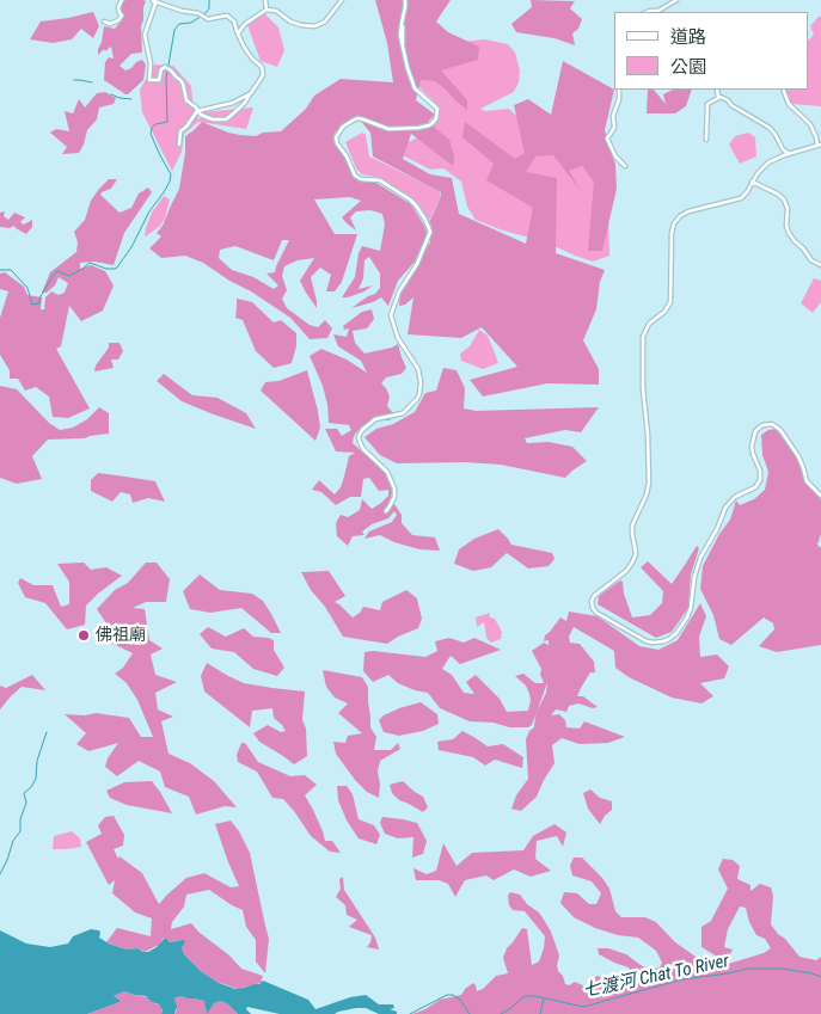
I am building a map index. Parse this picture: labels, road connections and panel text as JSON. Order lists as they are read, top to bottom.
{
  "water": ["七渡河 Chat To River"],
  "places": ["佛祖廟"],
  "legend": ["道路", "公園"]
}
